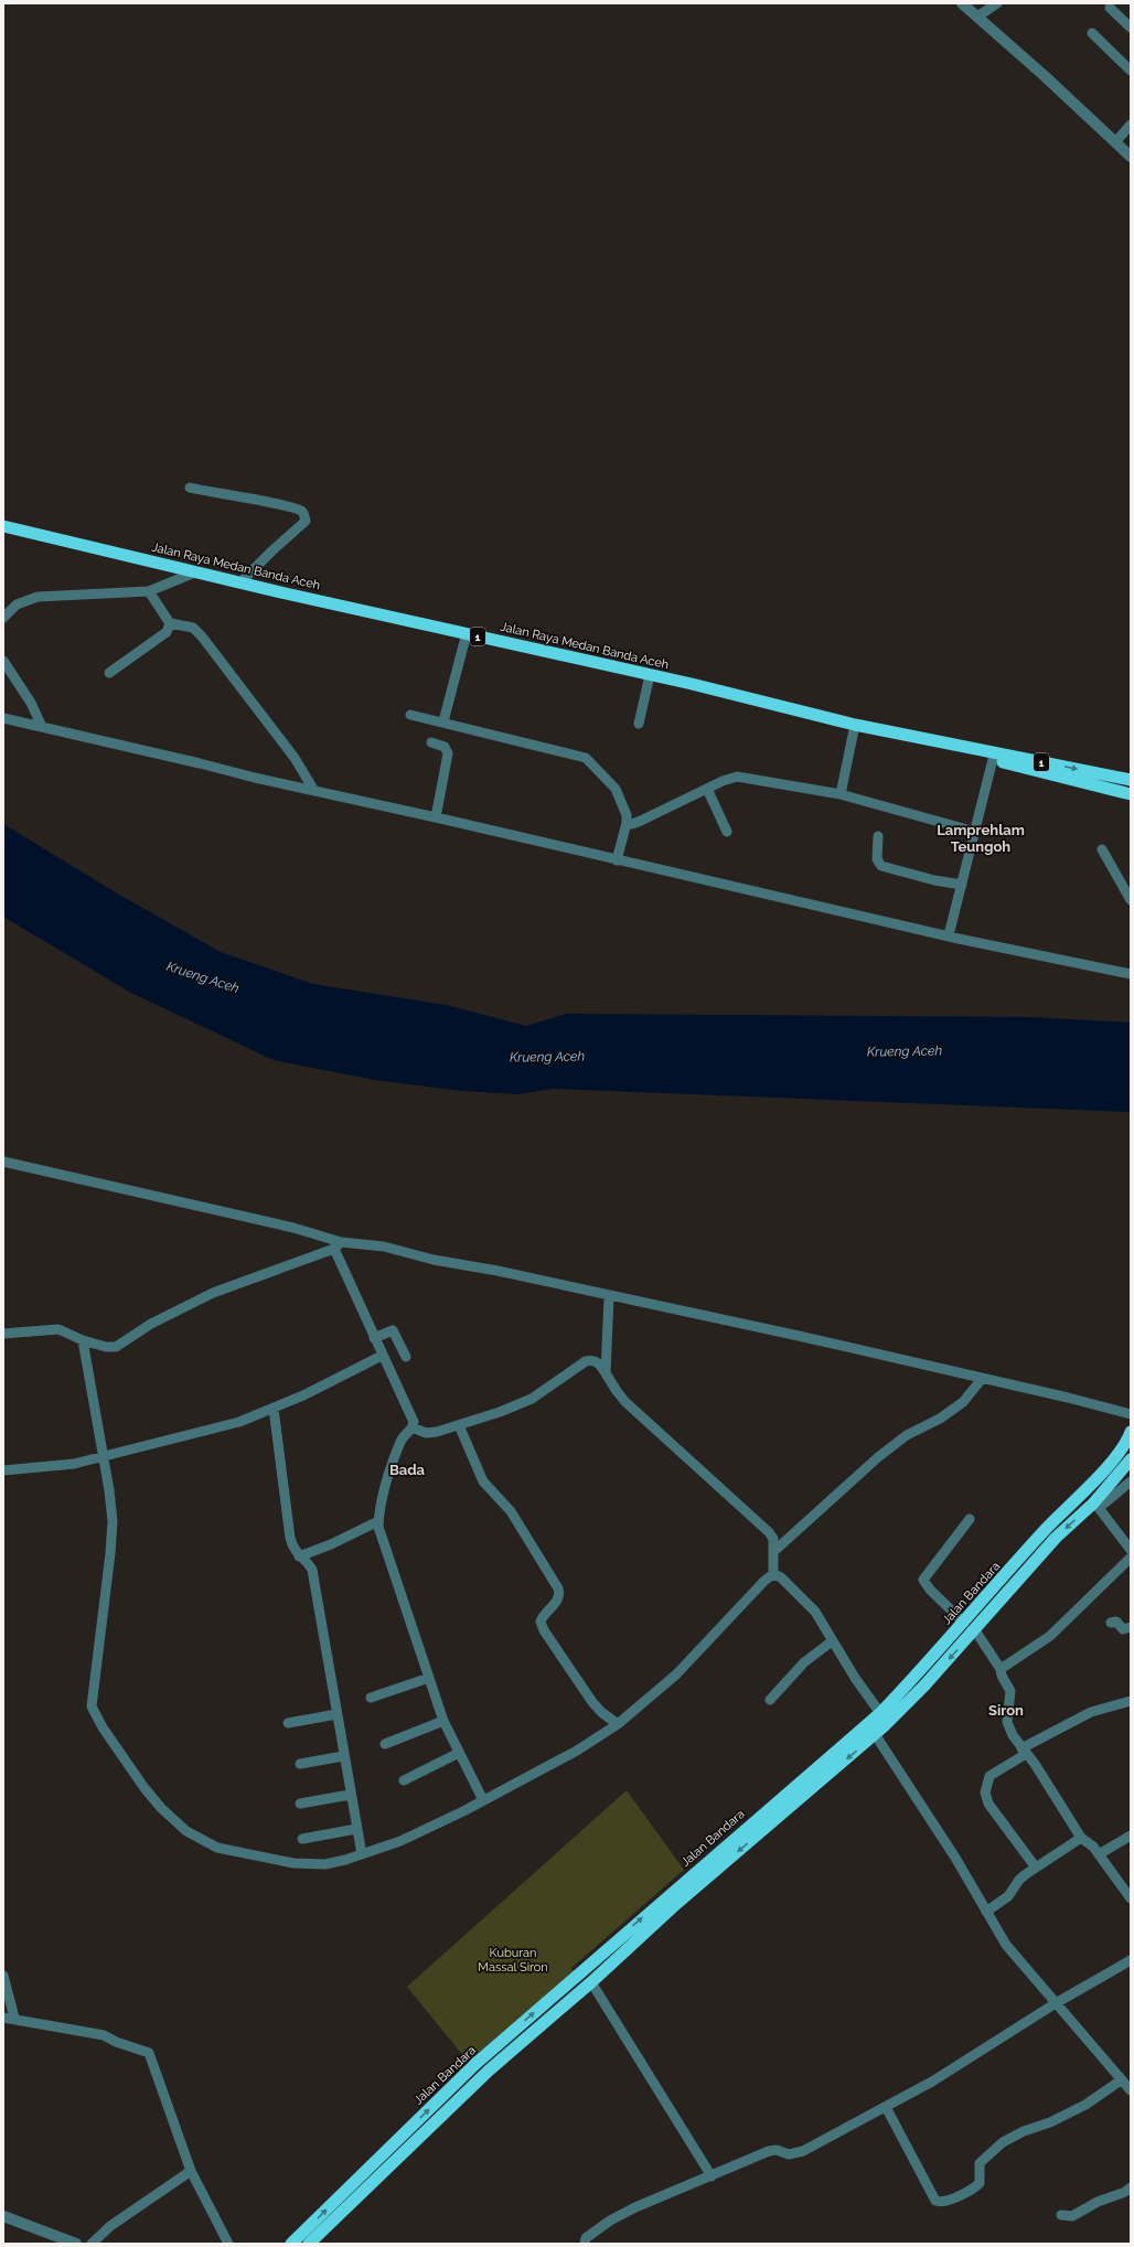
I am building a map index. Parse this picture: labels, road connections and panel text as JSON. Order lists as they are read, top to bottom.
{
  "streets": {
    "highway": ["Jalan Raya Medan Banda Aceh", "1", "Jalan Bandara"]
  },
  "districts": ["Lamprehlam Teungoh", "Bada", "Siron"],
  "water": ["Krueng Aceh"],
  "parks": ["Kuburan Massal Siron"]
}
